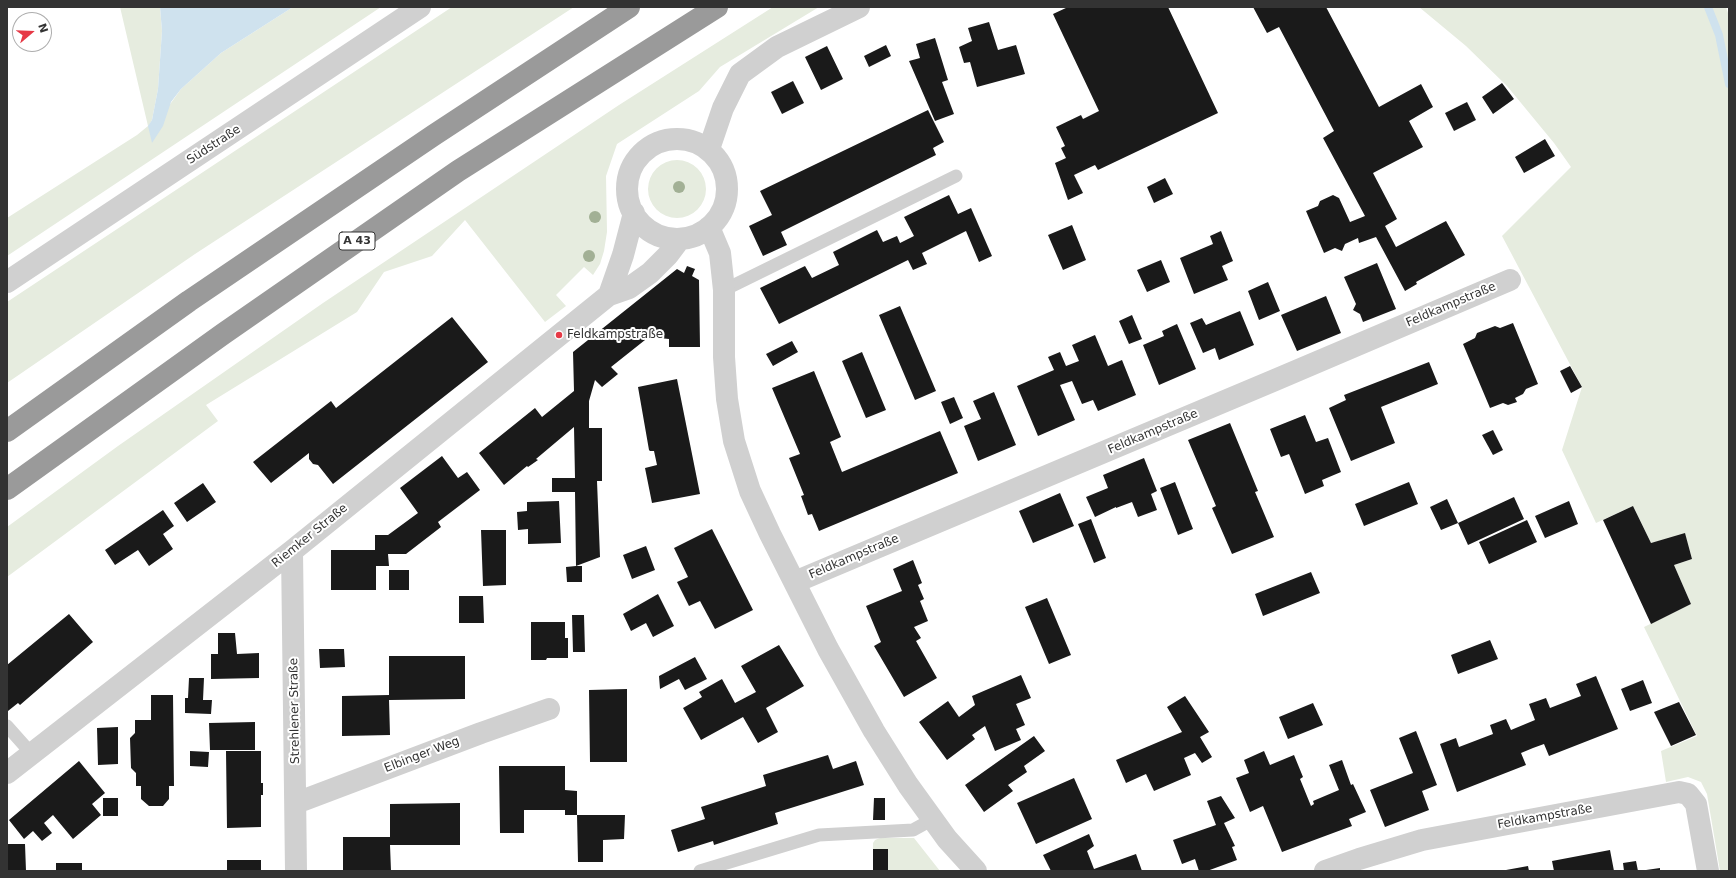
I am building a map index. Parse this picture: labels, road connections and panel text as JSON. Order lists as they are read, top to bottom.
{
  "streets": {
    "highway": ["A 43"],
    "street": [
      "Südstraße",
      "Feldkampstraße",
      "Riemker Straße",
      "Strehlener Straße",
      "Elbinger Weg"
    ]
  },
  "crossings": [
    ["Feldkampstraße", "Riemker Straße"],
    ["Riemker Straße", "Strehlener Straße"],
    ["Strehlener Straße", "Elbinger Weg"]
  ],
  "places": ["Feldkampstraße"],
  "north": "right"
}
